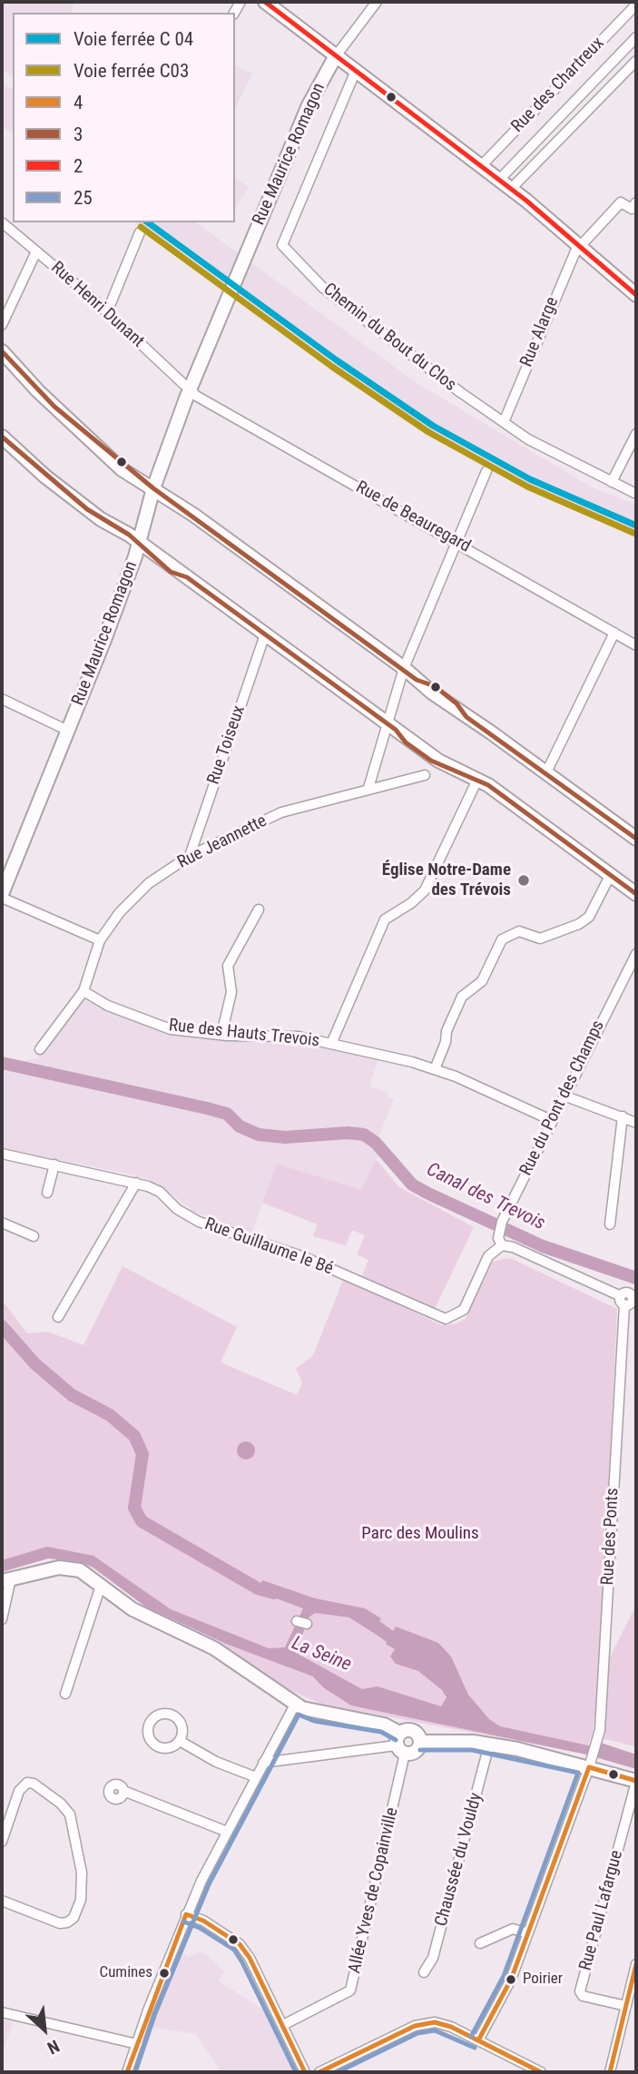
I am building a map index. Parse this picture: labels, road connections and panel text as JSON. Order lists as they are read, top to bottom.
{
  "streets": {
    "street": [
      "Rue des Chartreux",
      "Rue Maurice Romagon",
      "Rue Henri Dunant",
      "Rue Alarge",
      "Chemin du Bout du Clos",
      "Rue de Beauregard",
      "Rue Toiseux",
      "Rue Jeannette",
      "Rue des Hauts Trevois",
      "Rue du Pont des Champs",
      "Rue Guillaume le Bé",
      "Rue des Ponts",
      "Chaussée du Vouldy",
      "Allée Yves de Copainville",
      "Rue Paul Lafargue"
    ]
  },
  "crossings": [
    ["Rue Maurice Romagon", "Rue Henri Dunant"],
    ["Rue Maurice Romagon", "Rue de Beauregard"],
    ["Rue Henri Dunant", "Rue de Beauregard"],
    ["Rue Alarge", "Chemin du Bout du Clos"],
    ["Rue Toiseux", "Rue Jeannette"],
    ["Rue Jeannette", "Rue des Hauts Trevois"],
    ["Rue des Hauts Trevois", "Rue du Pont des Champs"],
    ["Rue du Pont des Champs", "Rue Guillaume le Bé"]
  ],
  "water": ["Canal des Trevois", "La Seine"],
  "parks": ["Parc des Moulins"],
  "places": ["Église Notre-Dame des Trévois", "Cumines", "Poirier"],
  "lines": [
    "transit line 2",
    "rail line C03",
    "transit line 3",
    "transit line 25",
    "transit line 4"
  ],
  "legend": [
    "Voie ferrée C 04",
    "Voie ferrée C03",
    "4",
    "3",
    "2",
    "25"
  ],
  "north": "bottom right"
}
